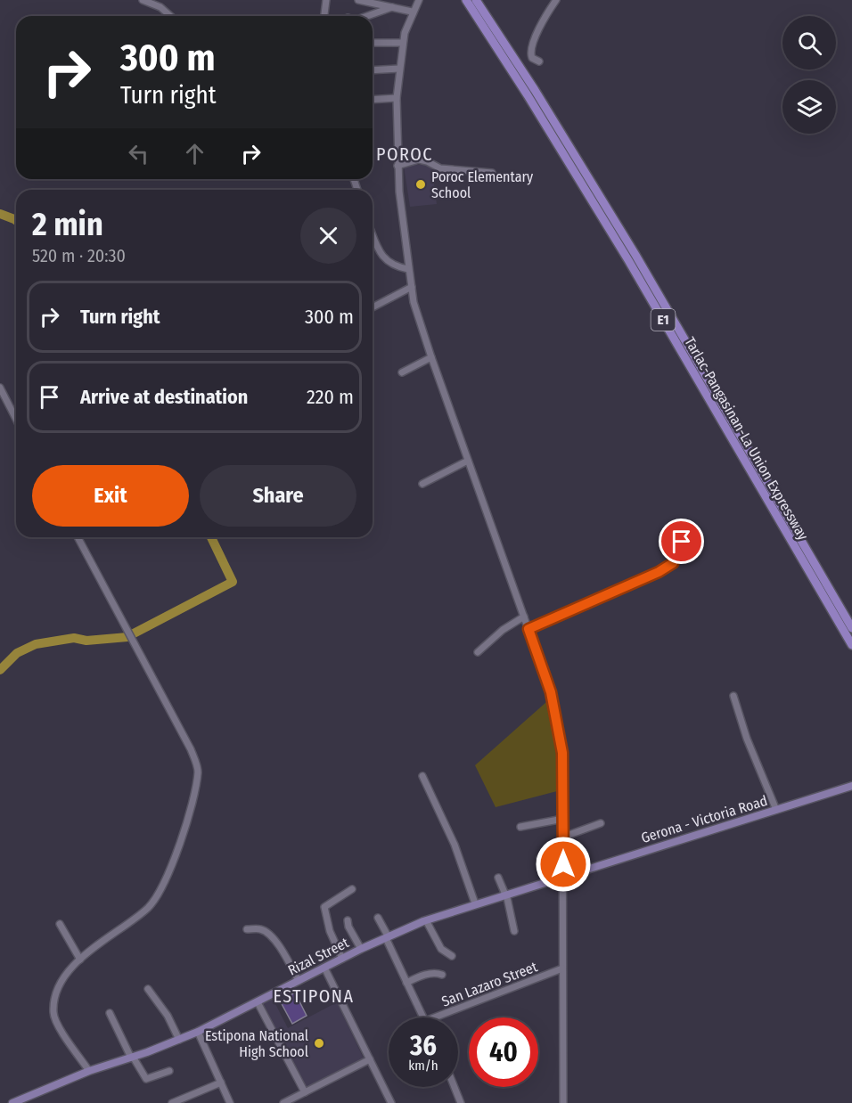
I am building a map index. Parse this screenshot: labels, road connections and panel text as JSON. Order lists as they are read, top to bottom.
{
  "streets": {
    "highway": ["E1", "Tarlac-Pangasinan-La Union Expressway"],
    "main road": ["Gerona - Victoria Road", "Rizal Street"],
    "street": ["San Lazaro Street"]
  },
  "crossings": [
    ["Gerona - Victoria Road", "Rizal Street"]
  ],
  "districts": ["POROC", "ESTIPONA"],
  "places": ["Poroc Elementary School", "Estipona National High School"],
  "page": {
    "turn": ["300 m", "Turn right"],
    "heading": ["2 min", "520 m · 20:30"],
    "list": [
      {
        "name": "Turn right",
        "value": "300 m"
      },
      {
        "name": "Arrive at destination",
        "value": "220 m"
      }
    ],
    "buttons": ["Exit", "Share"],
    "speed": "36 km/h",
    "limit": "40"
  }
}
